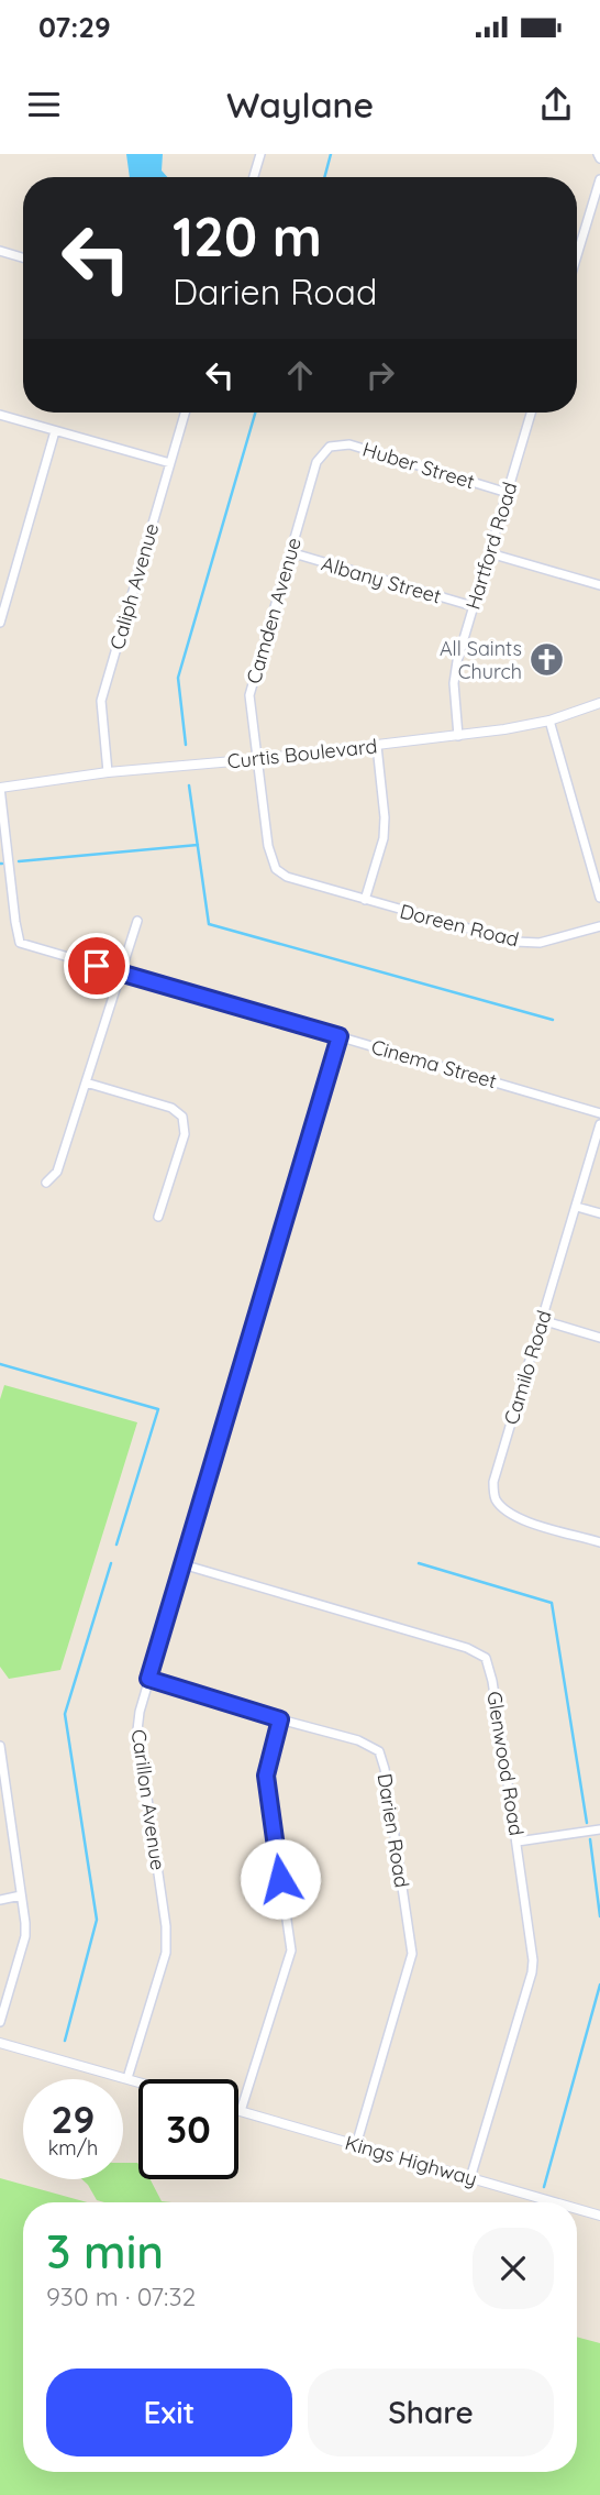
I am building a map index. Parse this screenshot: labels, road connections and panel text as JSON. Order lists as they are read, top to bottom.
{
  "streets": {
    "street": [
      "Huber Street",
      "Hartford Road",
      "Albany Street",
      "Caliph Avenue",
      "Camden Avenue",
      "Curtis Boulevard",
      "Doreen Road",
      "Cinema Street",
      "Camilo Road",
      "Glenwood Road",
      "Carillon Avenue",
      "Darien Road",
      "Kings Highway"
    ]
  },
  "crossings": [
    ["Huber Street", "Hartford Road"],
    ["Huber Street", "Camden Avenue"],
    ["Hartford Road", "Albany Street"],
    ["Hartford Road", "Curtis Boulevard"],
    ["Albany Street", "Camden Avenue"],
    ["Caliph Avenue", "Curtis Boulevard"],
    ["Camden Avenue", "Curtis Boulevard"],
    ["Camden Avenue", "Doreen Road"],
    ["Curtis Boulevard", "Cinema Street"],
    ["Cinema Street", "Carillon Avenue"],
    ["Glenwood Road", "Carillon Avenue"],
    ["Glenwood Road", "Kings Highway"],
    ["Carillon Avenue", "Darien Road"],
    ["Darien Road", "Kings Highway"]
  ],
  "places": {
    "church": ["All Saints Church"]
  },
  "page": {
    "status": "07:29",
    "header": "Waylane",
    "turn": ["120 m", "Darien Road"],
    "speed": "29 km/h",
    "limit": "30",
    "heading": ["3 min", "930 m · 07:32"],
    "buttons": ["Exit", "Share"]
  }
}
